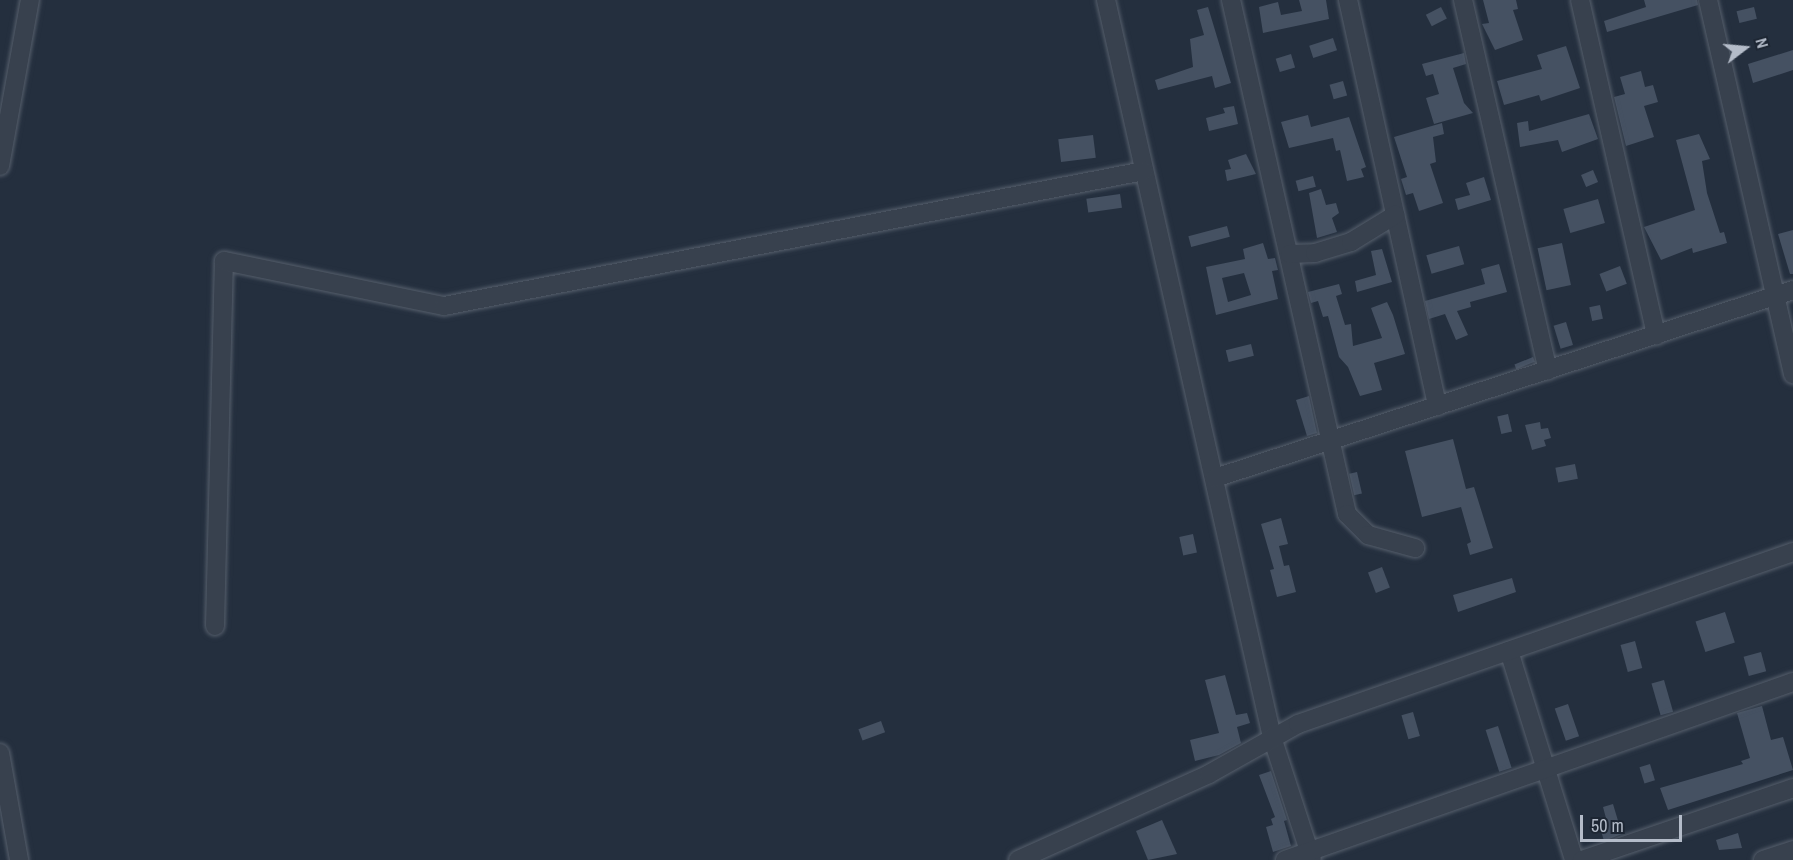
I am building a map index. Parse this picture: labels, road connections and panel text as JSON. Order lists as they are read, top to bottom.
{
  "scale_bar": "50 m",
  "north": "right"
}
